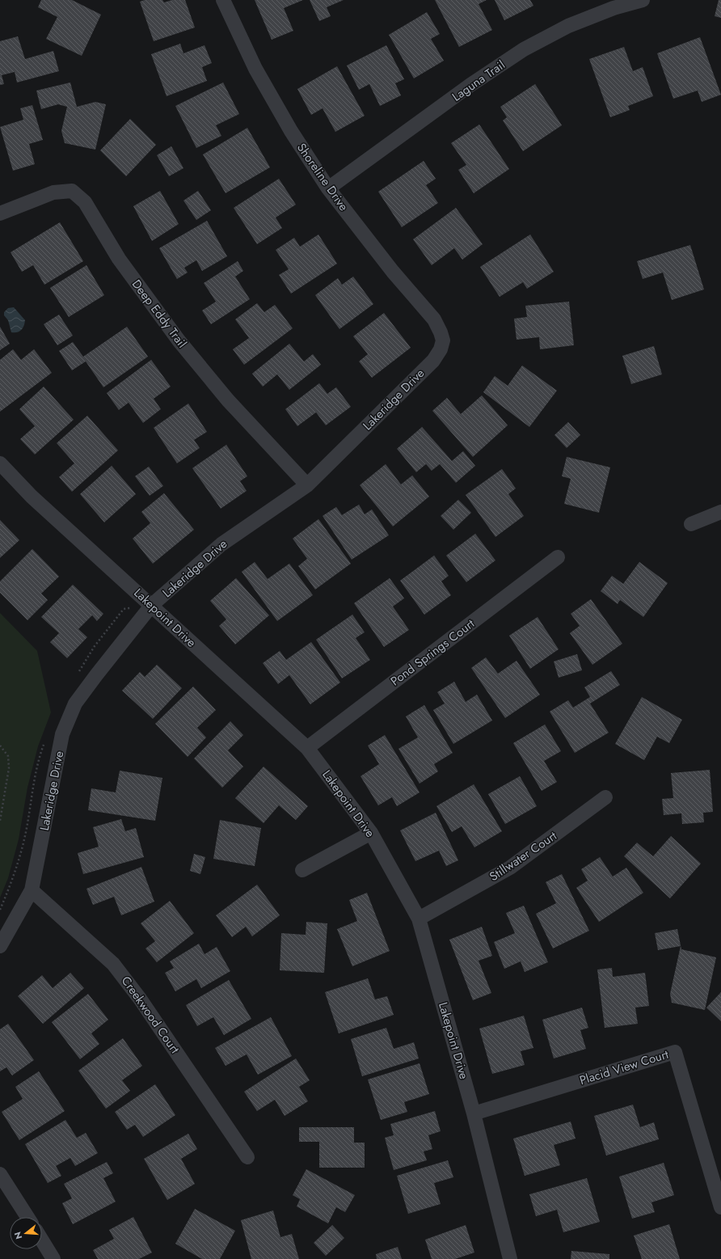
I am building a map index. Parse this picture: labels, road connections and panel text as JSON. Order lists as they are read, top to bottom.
{
  "streets": {
    "street": [
      "Laguna Trail",
      "Shoreline Drive",
      "Deep Eddy Trail",
      "Lakeridge Drive",
      "Lakepoint Drive",
      "Pond Springs Court",
      "Stillwater Court",
      "Creekwood Court",
      "Placid View Court"
    ]
  },
  "crossings": [
    ["Laguna Trail", "Shoreline Drive"],
    ["Shoreline Drive", "Lakeridge Drive"],
    ["Deep Eddy Trail", "Lakeridge Drive"],
    ["Lakeridge Drive", "Lakepoint Drive"],
    ["Lakeridge Drive", "Creekwood Court"],
    ["Lakepoint Drive", "Pond Springs Court"],
    ["Lakepoint Drive", "Stillwater Court"],
    ["Lakepoint Drive", "Placid View Court"]
  ],
  "north": "left"
}
